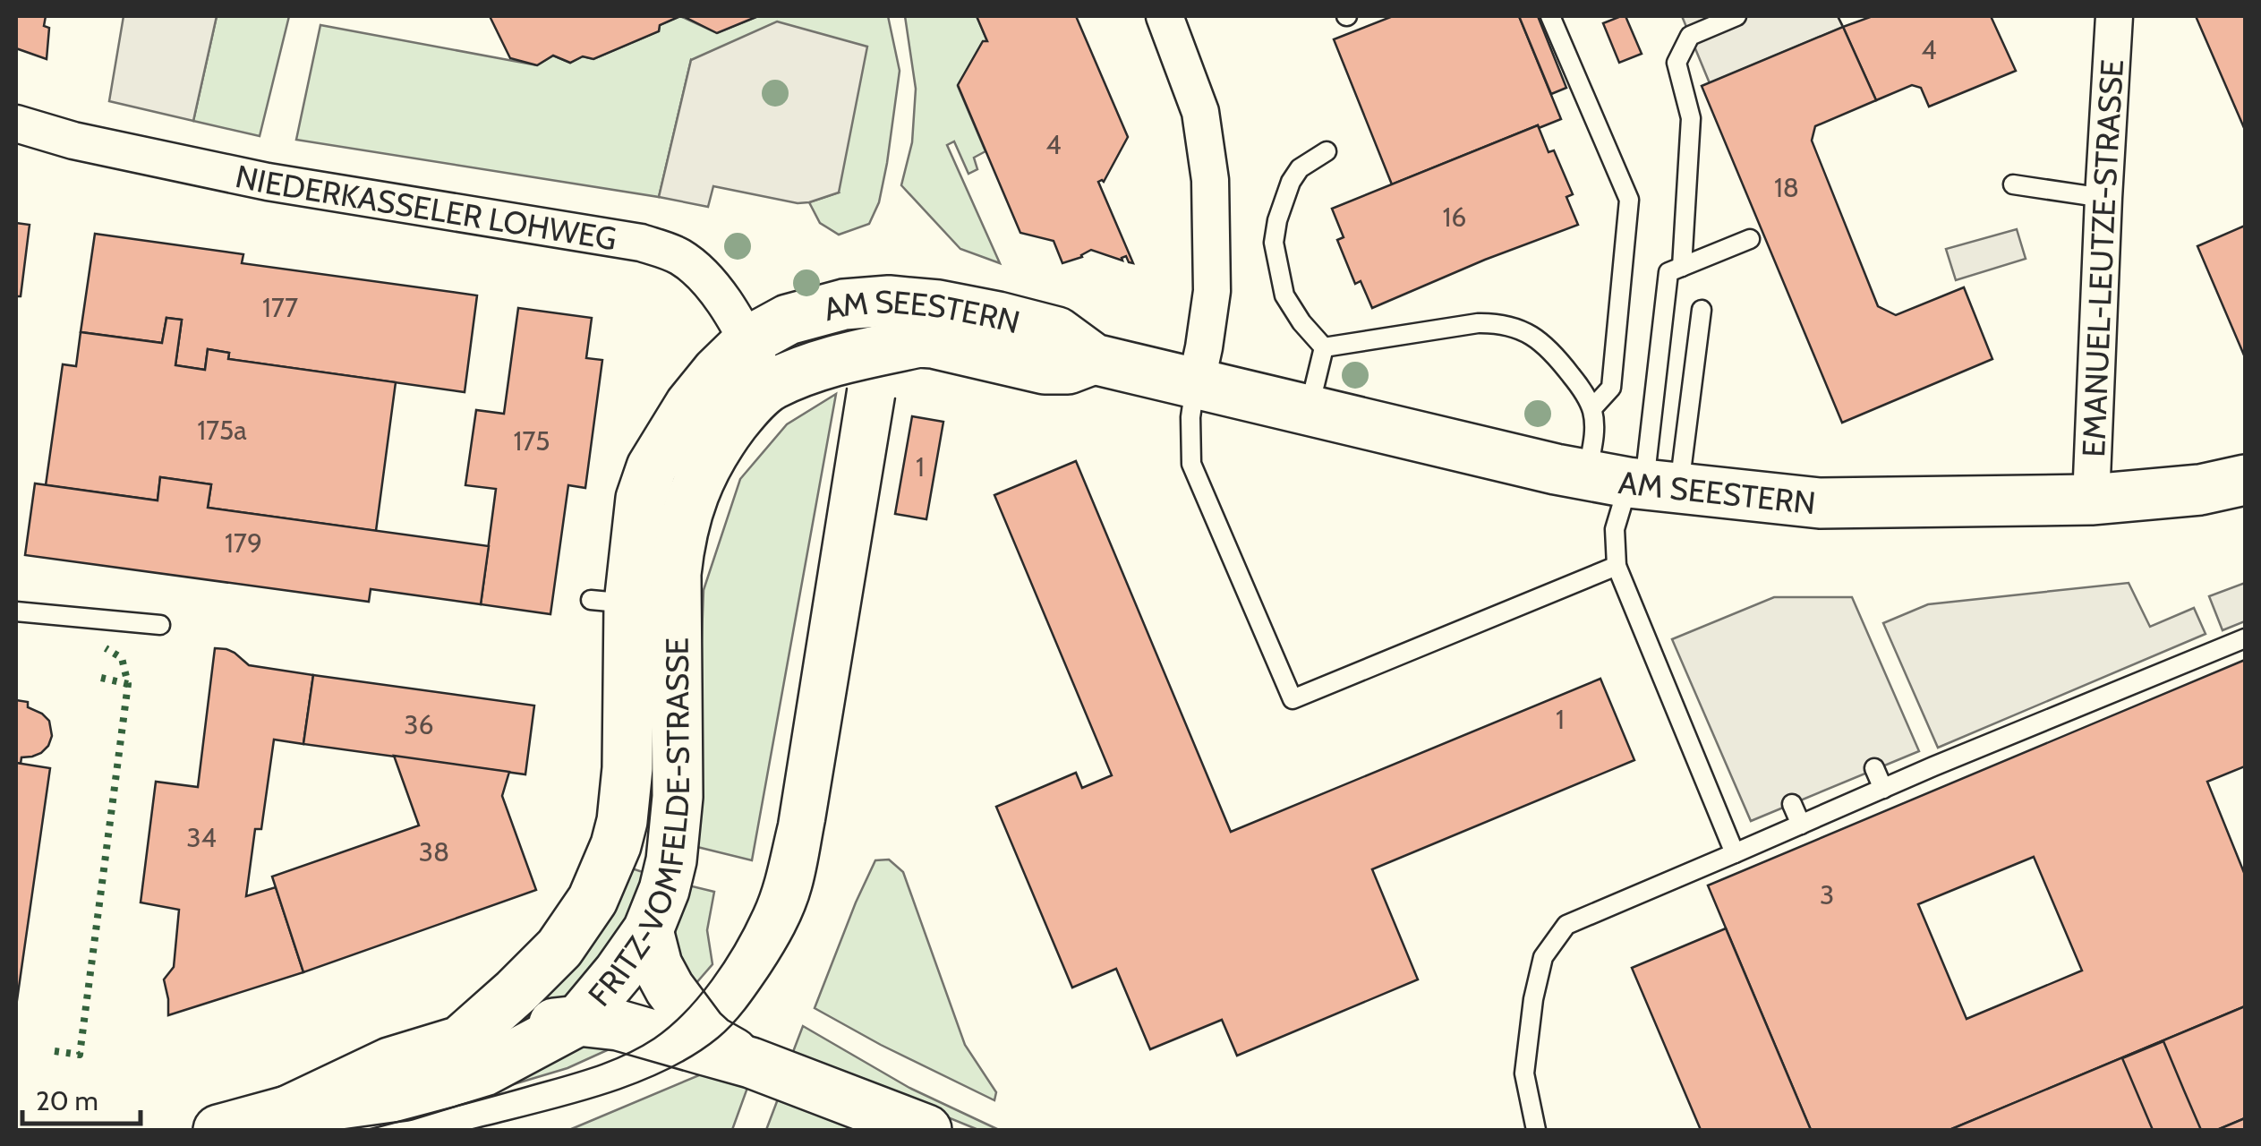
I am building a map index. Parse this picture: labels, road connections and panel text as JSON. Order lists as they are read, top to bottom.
{
  "streets": {
    "street": [
      "NIEDERKASSELER LOHWEG",
      "EMANUEL-LEUTZE-STRASSE",
      "AM SEESTERN",
      "FRITZ-VOMFELDE-STRASSE"
    ]
  },
  "crossings": [
    ["NIEDERKASSELER LOHWEG", "AM SEESTERN"],
    ["NIEDERKASSELER LOHWEG", "FRITZ-VOMFELDE-STRASSE"],
    ["EMANUEL-LEUTZE-STRASSE", "AM SEESTERN"],
    ["AM SEESTERN", "FRITZ-VOMFELDE-STRASSE"]
  ],
  "house_numbers": [
    "4",
    "4",
    "18",
    "16",
    "177",
    "175a",
    "175",
    "1",
    "179",
    "1",
    "36",
    "34",
    "38",
    "3"
  ],
  "scale_bar": "20 m"
}
